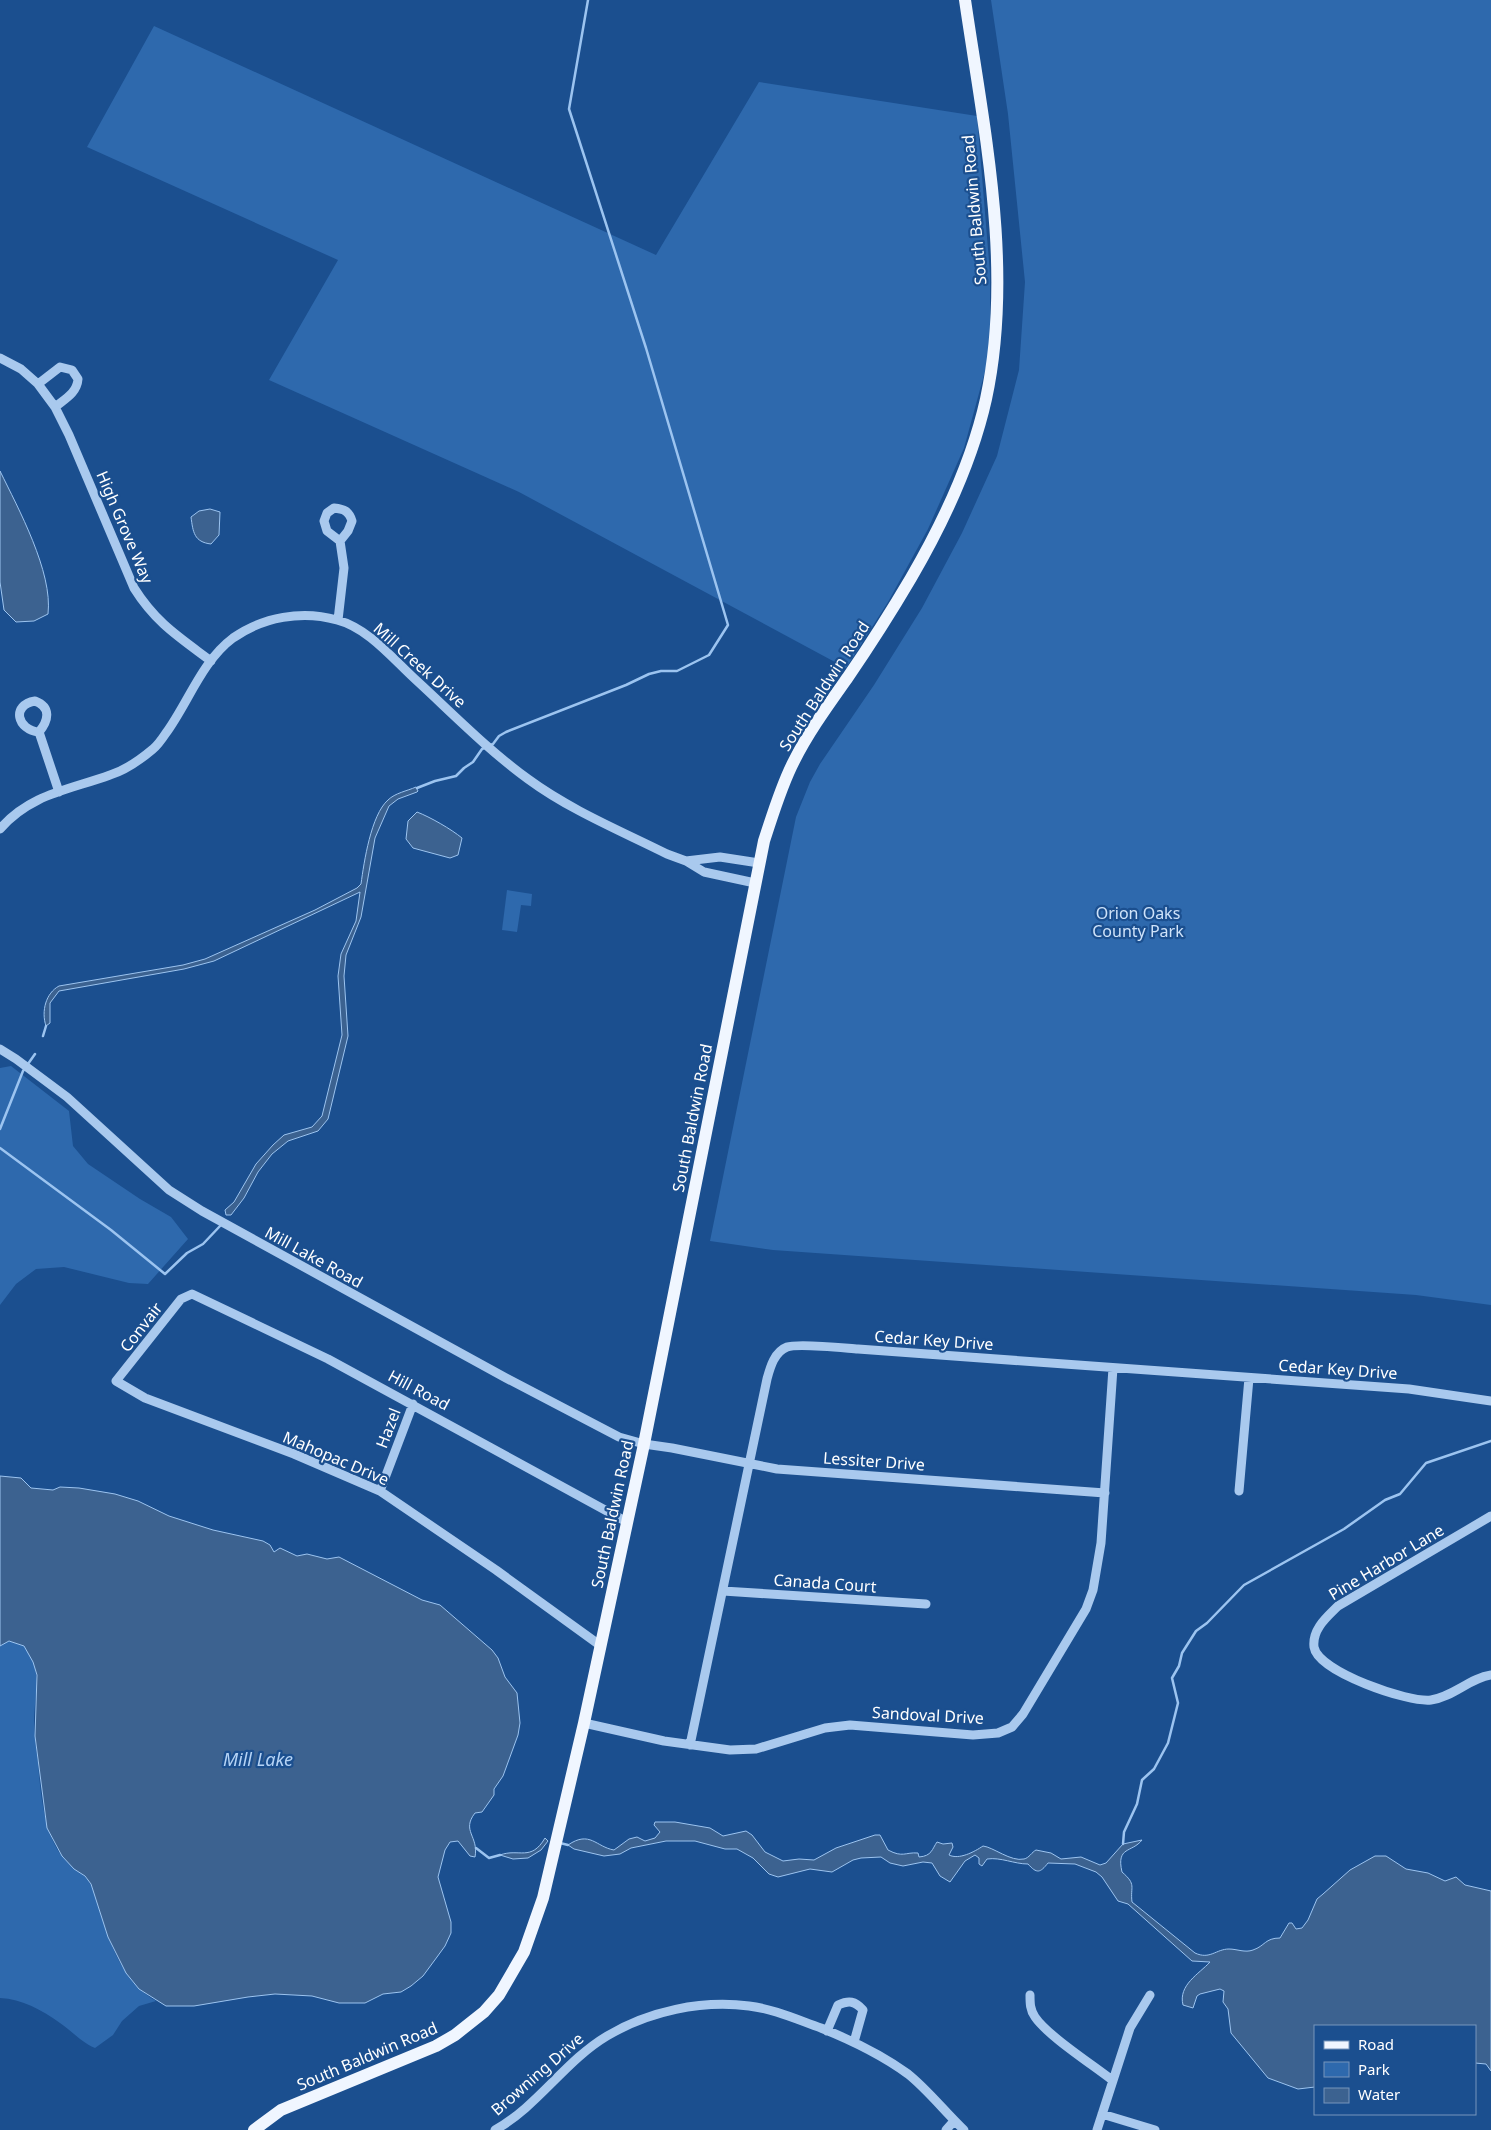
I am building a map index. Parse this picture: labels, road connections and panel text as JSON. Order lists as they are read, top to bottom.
{
  "streets": {
    "main road": ["South Baldwin Road"],
    "street": [
      "High Grove Way",
      "Mill Creek Drive",
      "Mill Lake Road",
      "Convair",
      "Cedar Key Drive",
      "Hill Road",
      "Hazel",
      "Mahopac Drive",
      "Lessiter Drive",
      "Pine Harbor Lane",
      "Canada Court",
      "Sandoval Drive",
      "Browning Drive"
    ]
  },
  "crossings": [
    ["South Baldwin Road", "Mill Creek Drive"],
    ["South Baldwin Road", "Mill Lake Road"],
    ["South Baldwin Road", "Hill Road"],
    ["South Baldwin Road", "Mahopac Drive"],
    ["South Baldwin Road", "Lessiter Drive"],
    ["South Baldwin Road", "Sandoval Drive"],
    ["High Grove Way", "Mill Creek Drive"],
    ["Mill Lake Road", "Lessiter Drive"],
    ["Convair", "Hill Road"],
    ["Convair", "Mahopac Drive"],
    ["Cedar Key Drive", "Lessiter Drive"],
    ["Cedar Key Drive", "Canada Court"],
    ["Cedar Key Drive", "Sandoval Drive"],
    ["Hill Road", "Hazel"],
    ["Hazel", "Mahopac Drive"],
    ["Lessiter Drive", "Sandoval Drive"]
  ],
  "water": ["Mill Lake"],
  "parks": ["Orion Oaks County Park"],
  "legend": ["Road", "Park", "Water"]
}
